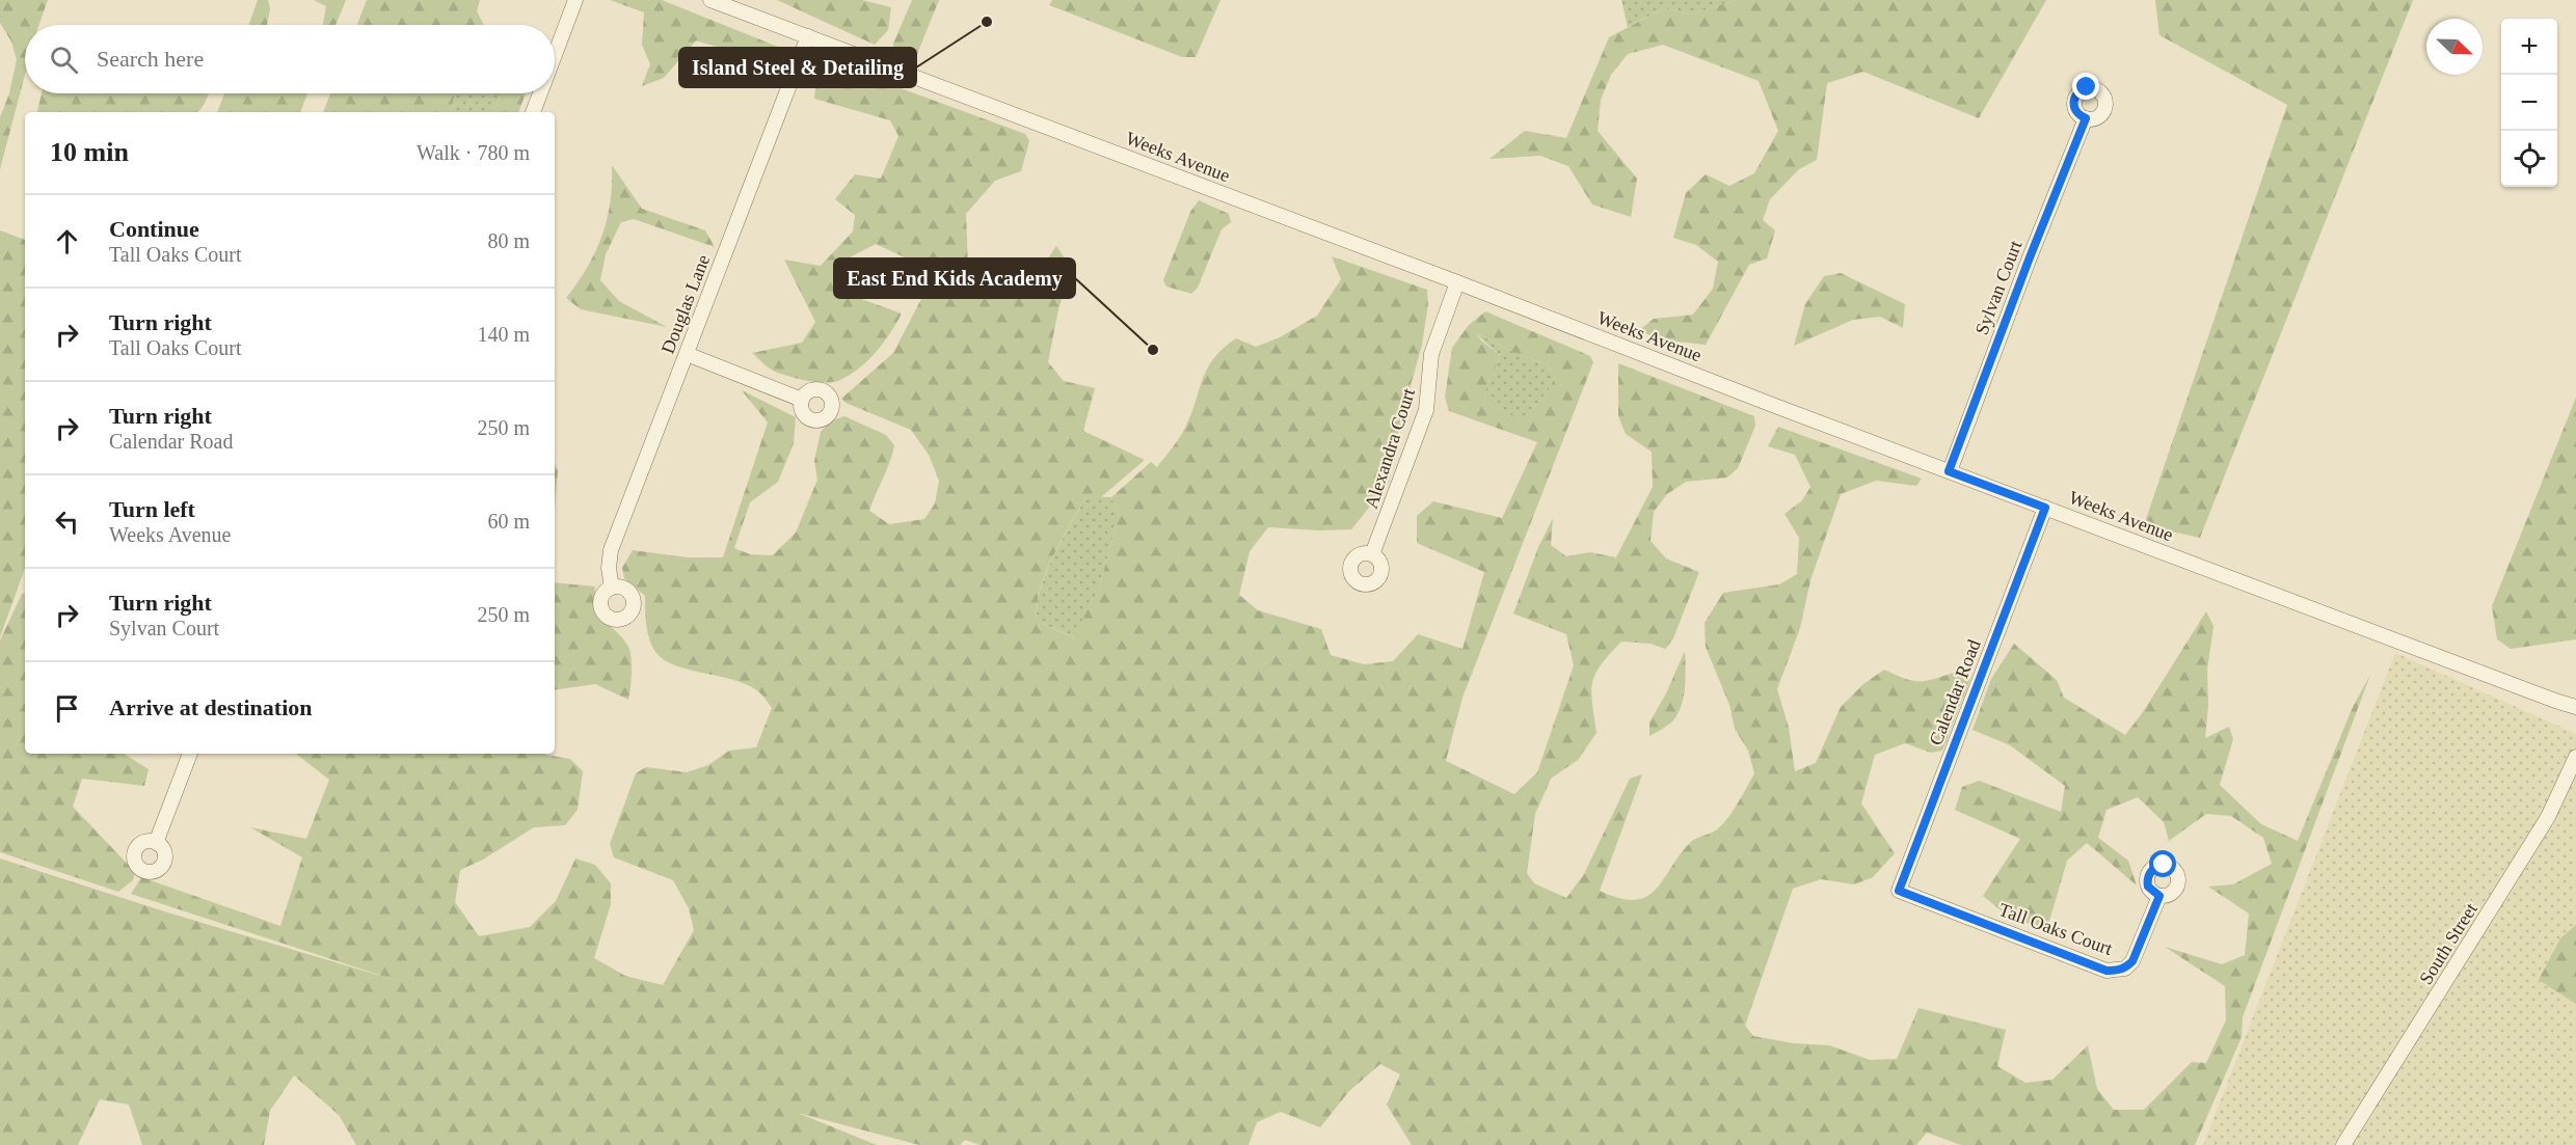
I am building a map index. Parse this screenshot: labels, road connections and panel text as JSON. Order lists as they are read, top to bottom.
{
  "streets": {
    "street": [
      "Weeks Avenue",
      "Sylvan Court",
      "Douglas Lane",
      "Alexandra Court",
      "Calendar Road",
      "Tall Oaks Court",
      "South Street"
    ]
  },
  "crossings": [
    ["Weeks Avenue", "Sylvan Court"],
    ["Weeks Avenue", "Douglas Lane"],
    ["Weeks Avenue", "Alexandra Court"],
    ["Weeks Avenue", "Calendar Road"],
    ["Calendar Road", "Tall Oaks Court"]
  ],
  "places": ["Island Steel & Detailing", "East End Kids Academy"],
  "north": "bottom right",
  "page": {
    "map_buttons": ["+", "−"],
    "search": "Search here",
    "heading": ["10 min", "Walk · 780 m"],
    "list": [
      ["Continue", "Tall Oaks Court", "80 m"],
      ["Turn right", "Tall Oaks Court", "140 m"],
      ["Turn right", "Calendar Road", "250 m"],
      ["Turn left", "Weeks Avenue", "60 m"],
      ["Turn right", "Sylvan Court", "250 m"],
      "Arrive at destination"
    ]
  }
}
